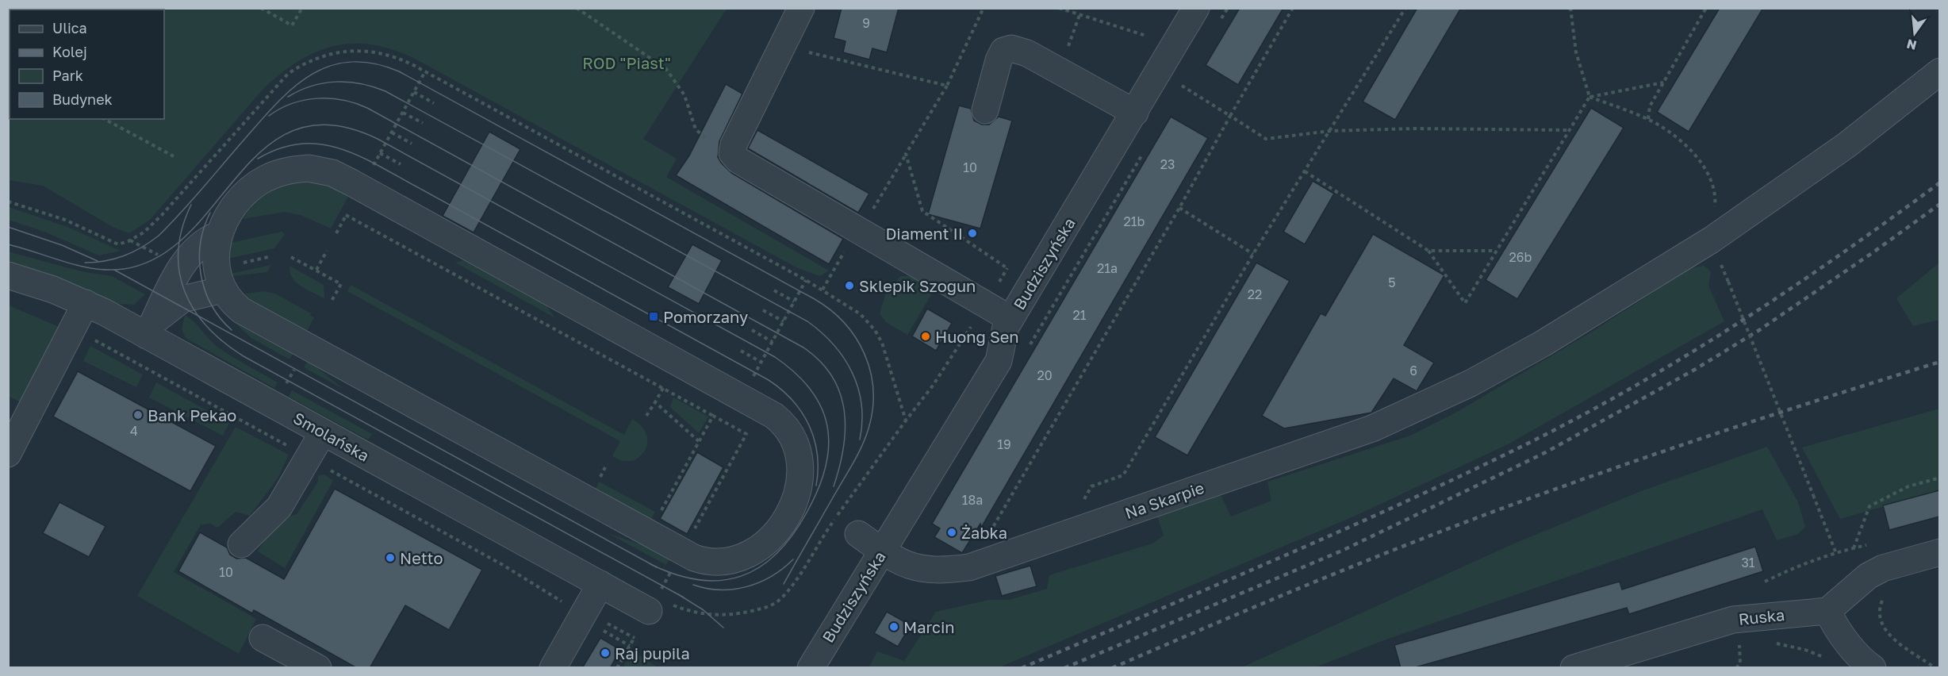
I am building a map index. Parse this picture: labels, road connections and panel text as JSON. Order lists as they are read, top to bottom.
{
  "streets": {
    "street": [
      "Budziszyńska",
      "Smolańska",
      "Na Skarpie",
      "Ruska"
    ]
  },
  "crossings": [
    ["Budziszyńska", "Na Skarpie"]
  ],
  "parks": ["ROD \"Piast\""],
  "places": {
    "other": [
      "Diament II",
      "Sklepik Szogun",
      "Huong Sen",
      "Bank Pekao",
      "Żabka",
      "Netto",
      "Marcin",
      "Raj pupila"
    ],
    "transit": ["Pomorzany"]
  },
  "house_numbers": [
    "9",
    "23",
    "10",
    "21b",
    "26b",
    "21a",
    "5",
    "22",
    "21",
    "6",
    "20",
    "4",
    "19",
    "18a",
    "31",
    "10"
  ],
  "legend": [
    "Ulica",
    "Kolej",
    "Park",
    "Budynek"
  ],
  "north": "bottom"
}
